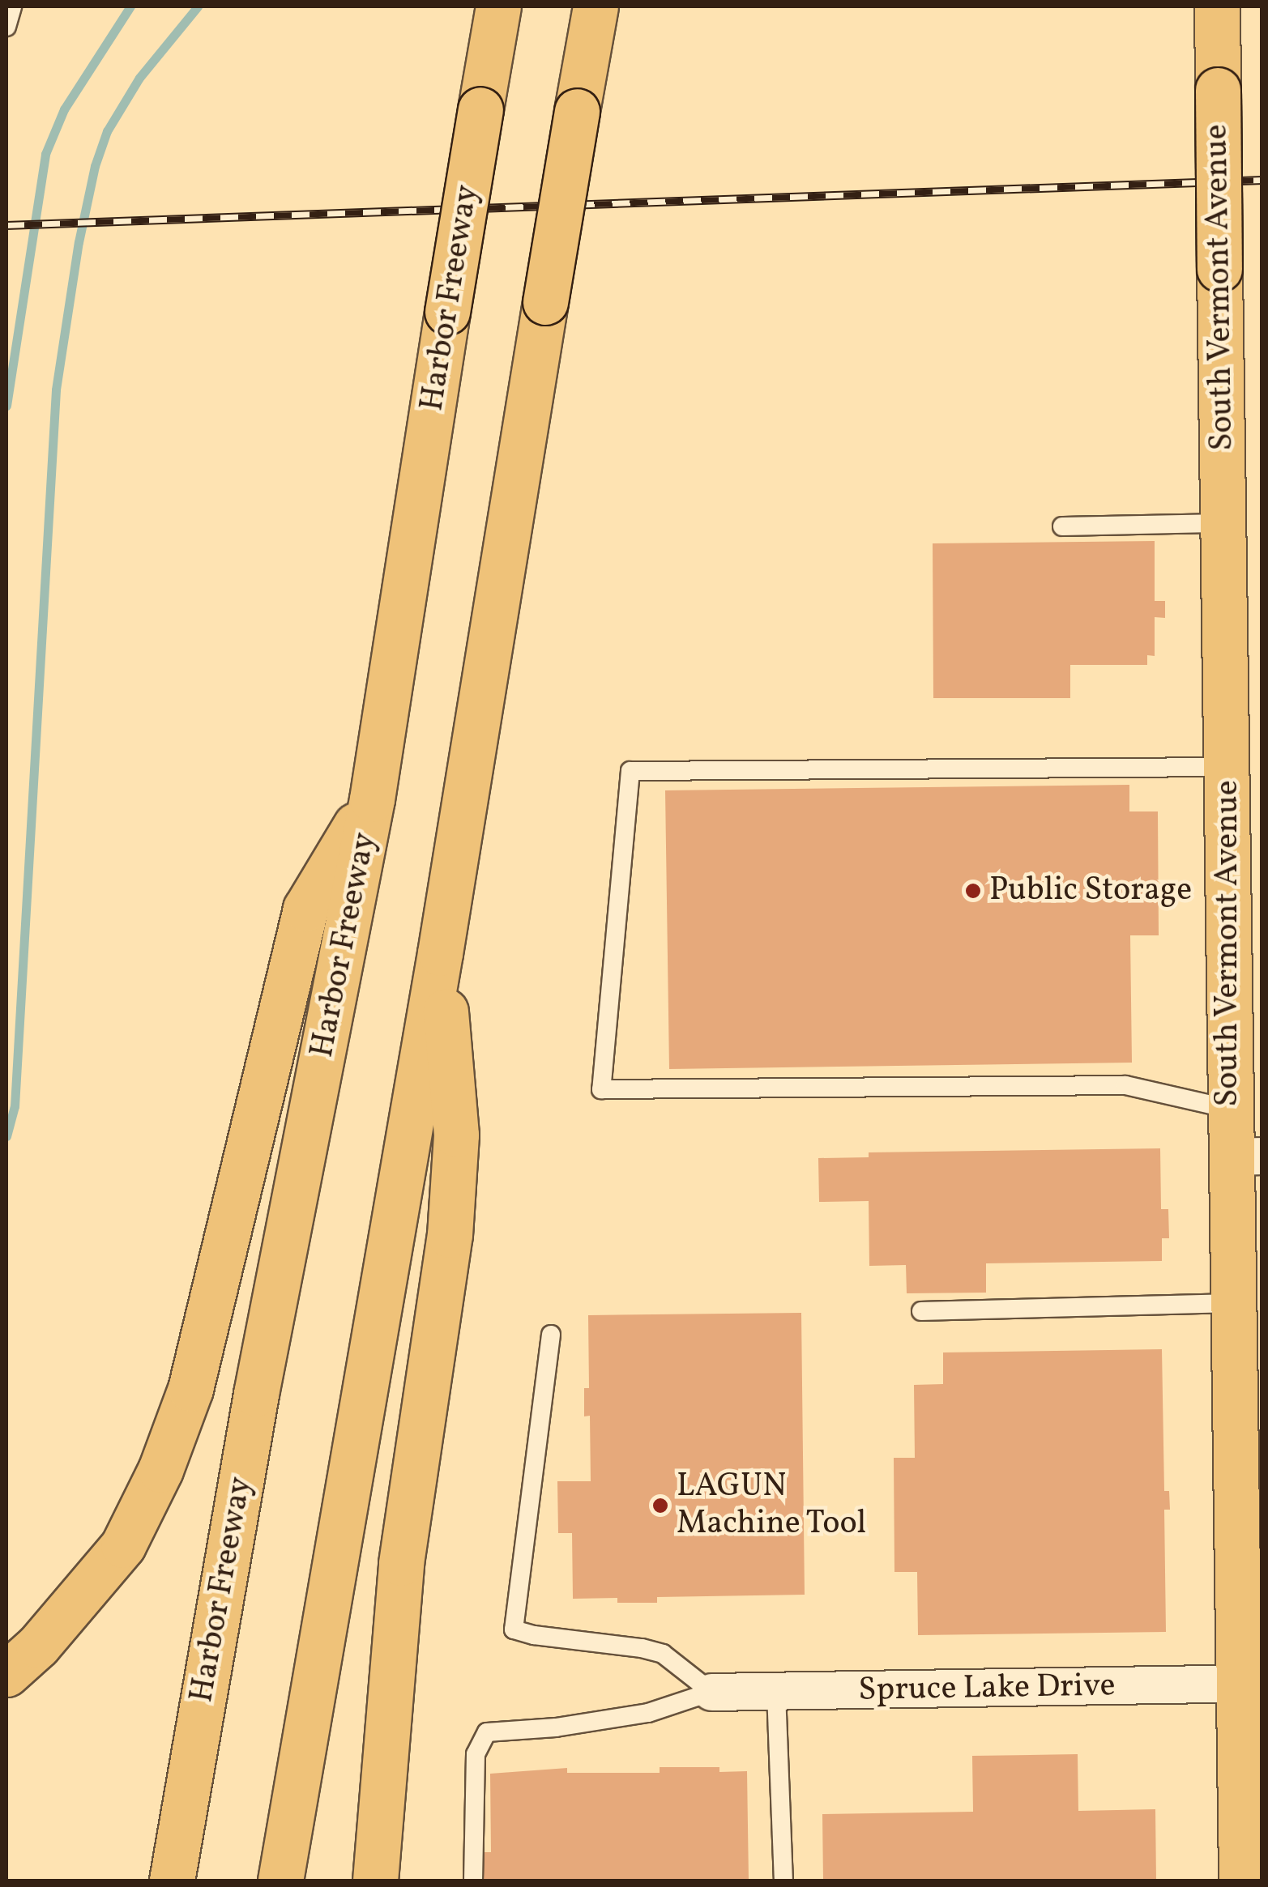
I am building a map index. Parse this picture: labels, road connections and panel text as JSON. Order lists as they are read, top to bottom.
{
  "streets": {
    "main road": ["South Vermont Avenue", "Harbor Freeway"],
    "street": ["Spruce Lake Drive"]
  },
  "crossings": [
    ["South Vermont Avenue", "Spruce Lake Drive"]
  ],
  "places": ["Public Storage", "LAGUN Machine Tool"]
}
